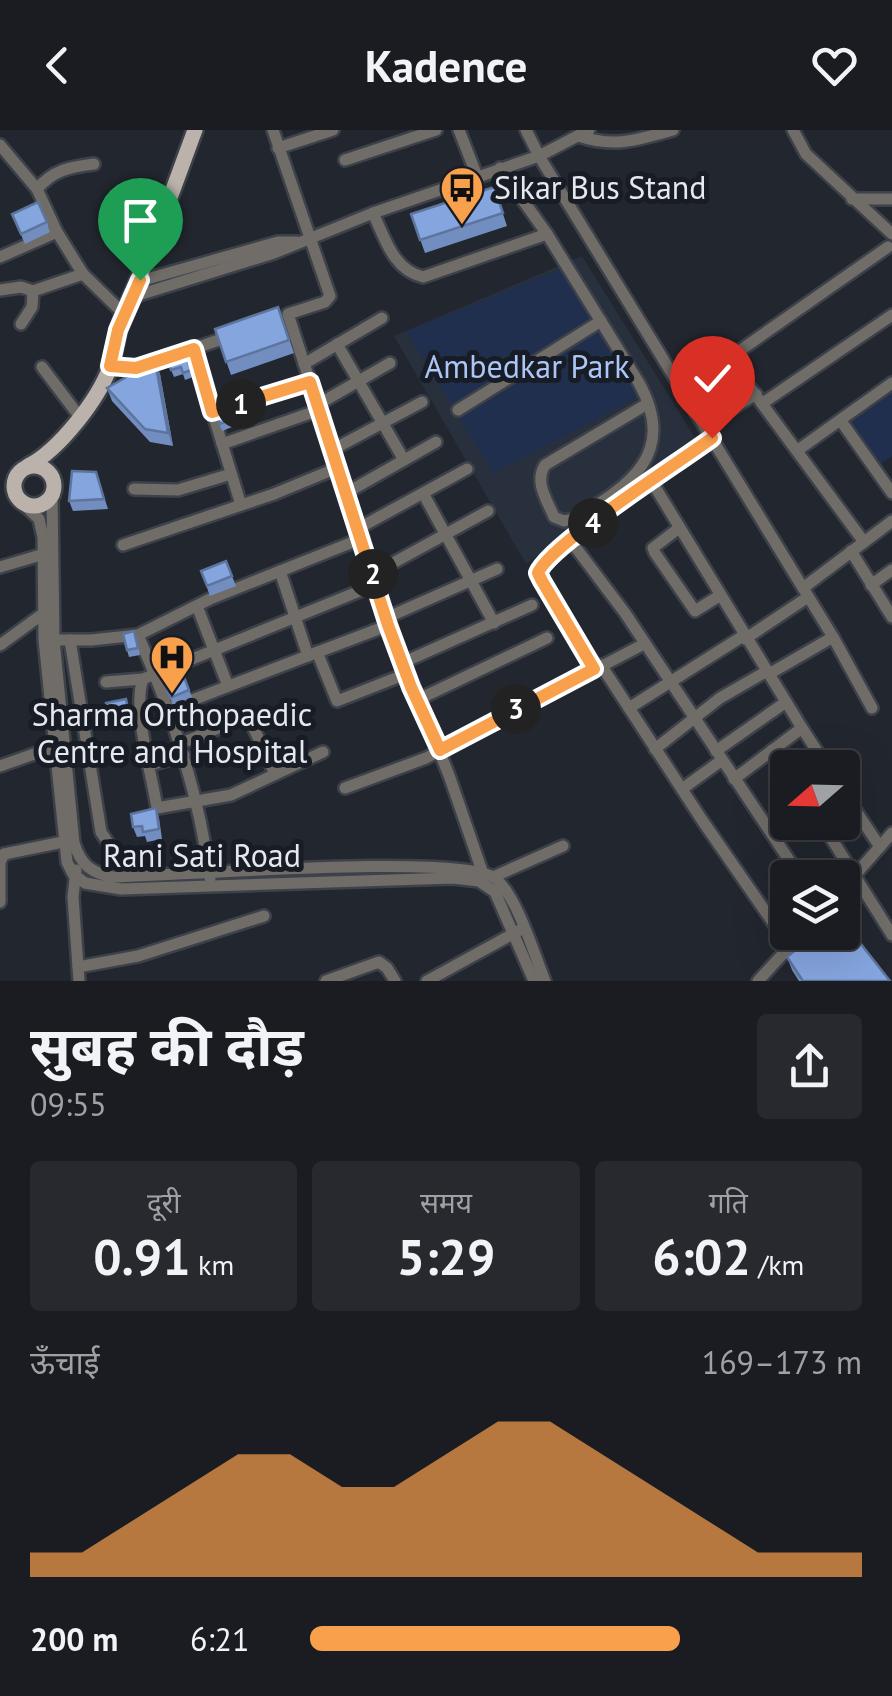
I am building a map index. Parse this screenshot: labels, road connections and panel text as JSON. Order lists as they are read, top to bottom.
{
  "streets": {
    "street": ["Rani Sati Road"]
  },
  "parks": ["Ambedkar Park"],
  "places": {
    "bus stop": ["Sikar Bus Stand"],
    "hospital": ["Sharma Orthopaedic Centre and Hospital"]
  },
  "north": "left",
  "page": {
    "header": "Kadence",
    "pins": [
      "1",
      "4",
      "2",
      "3"
    ],
    "heading": ["सुबह की दौड़", "09:55"],
    "stats": [
      ["दूरी", "0.91 km"],
      ["समय", "5:29"],
      ["गति", "6:02 /km"]
    ],
    "chart": ["ऊँचाई", "169–173 m"],
    "list": [
      {
        "name": "200 m",
        "note": "6:21"
      }
    ]
  }
}
